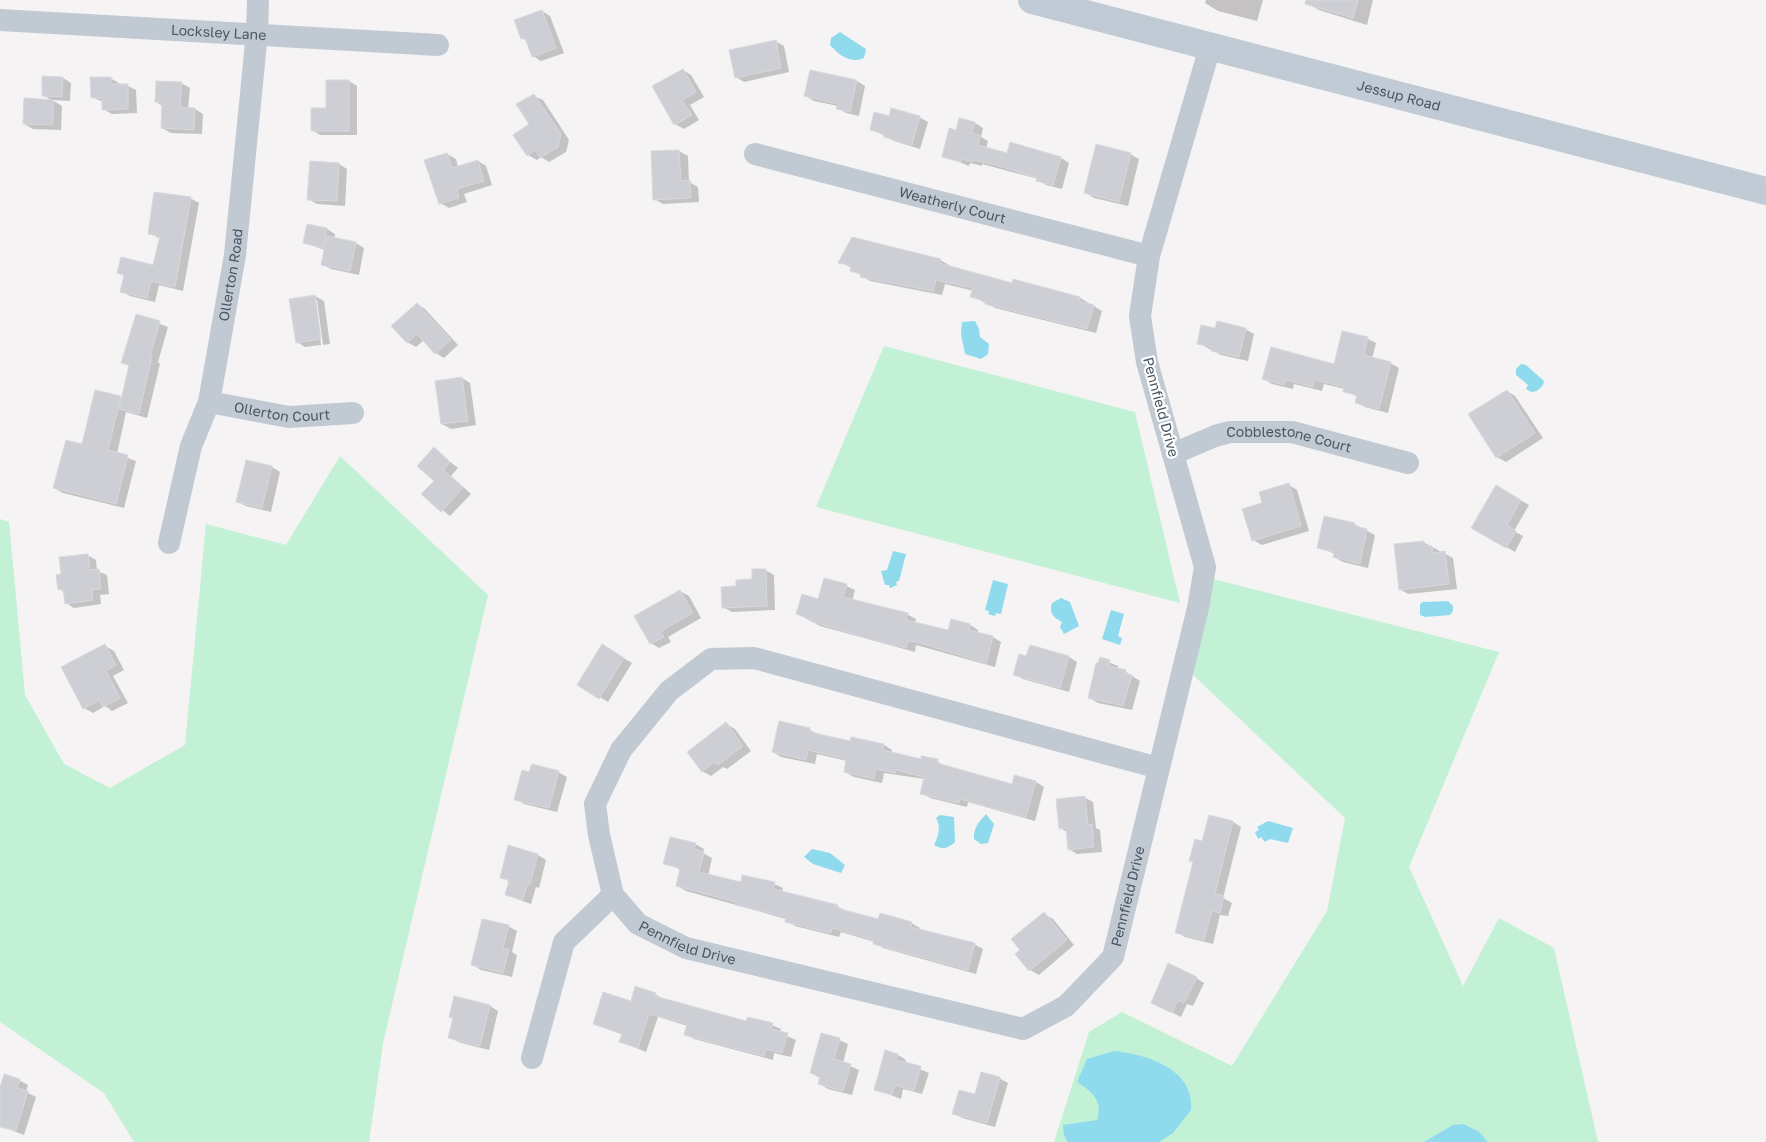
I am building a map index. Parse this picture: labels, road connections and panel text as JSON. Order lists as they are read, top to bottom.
{
  "streets": {
    "street": [
      "Locksley Lane",
      "Jessup Road",
      "Weatherly Court",
      "Ollerton Road",
      "Pennfield Drive",
      "Ollerton Court",
      "Cobblestone Court"
    ]
  },
  "crossings": [
    ["Locksley Lane", "Ollerton Road"],
    ["Jessup Road", "Pennfield Drive"],
    ["Weatherly Court", "Pennfield Drive"],
    ["Ollerton Road", "Ollerton Court"],
    ["Pennfield Drive", "Cobblestone Court"]
  ]
}
